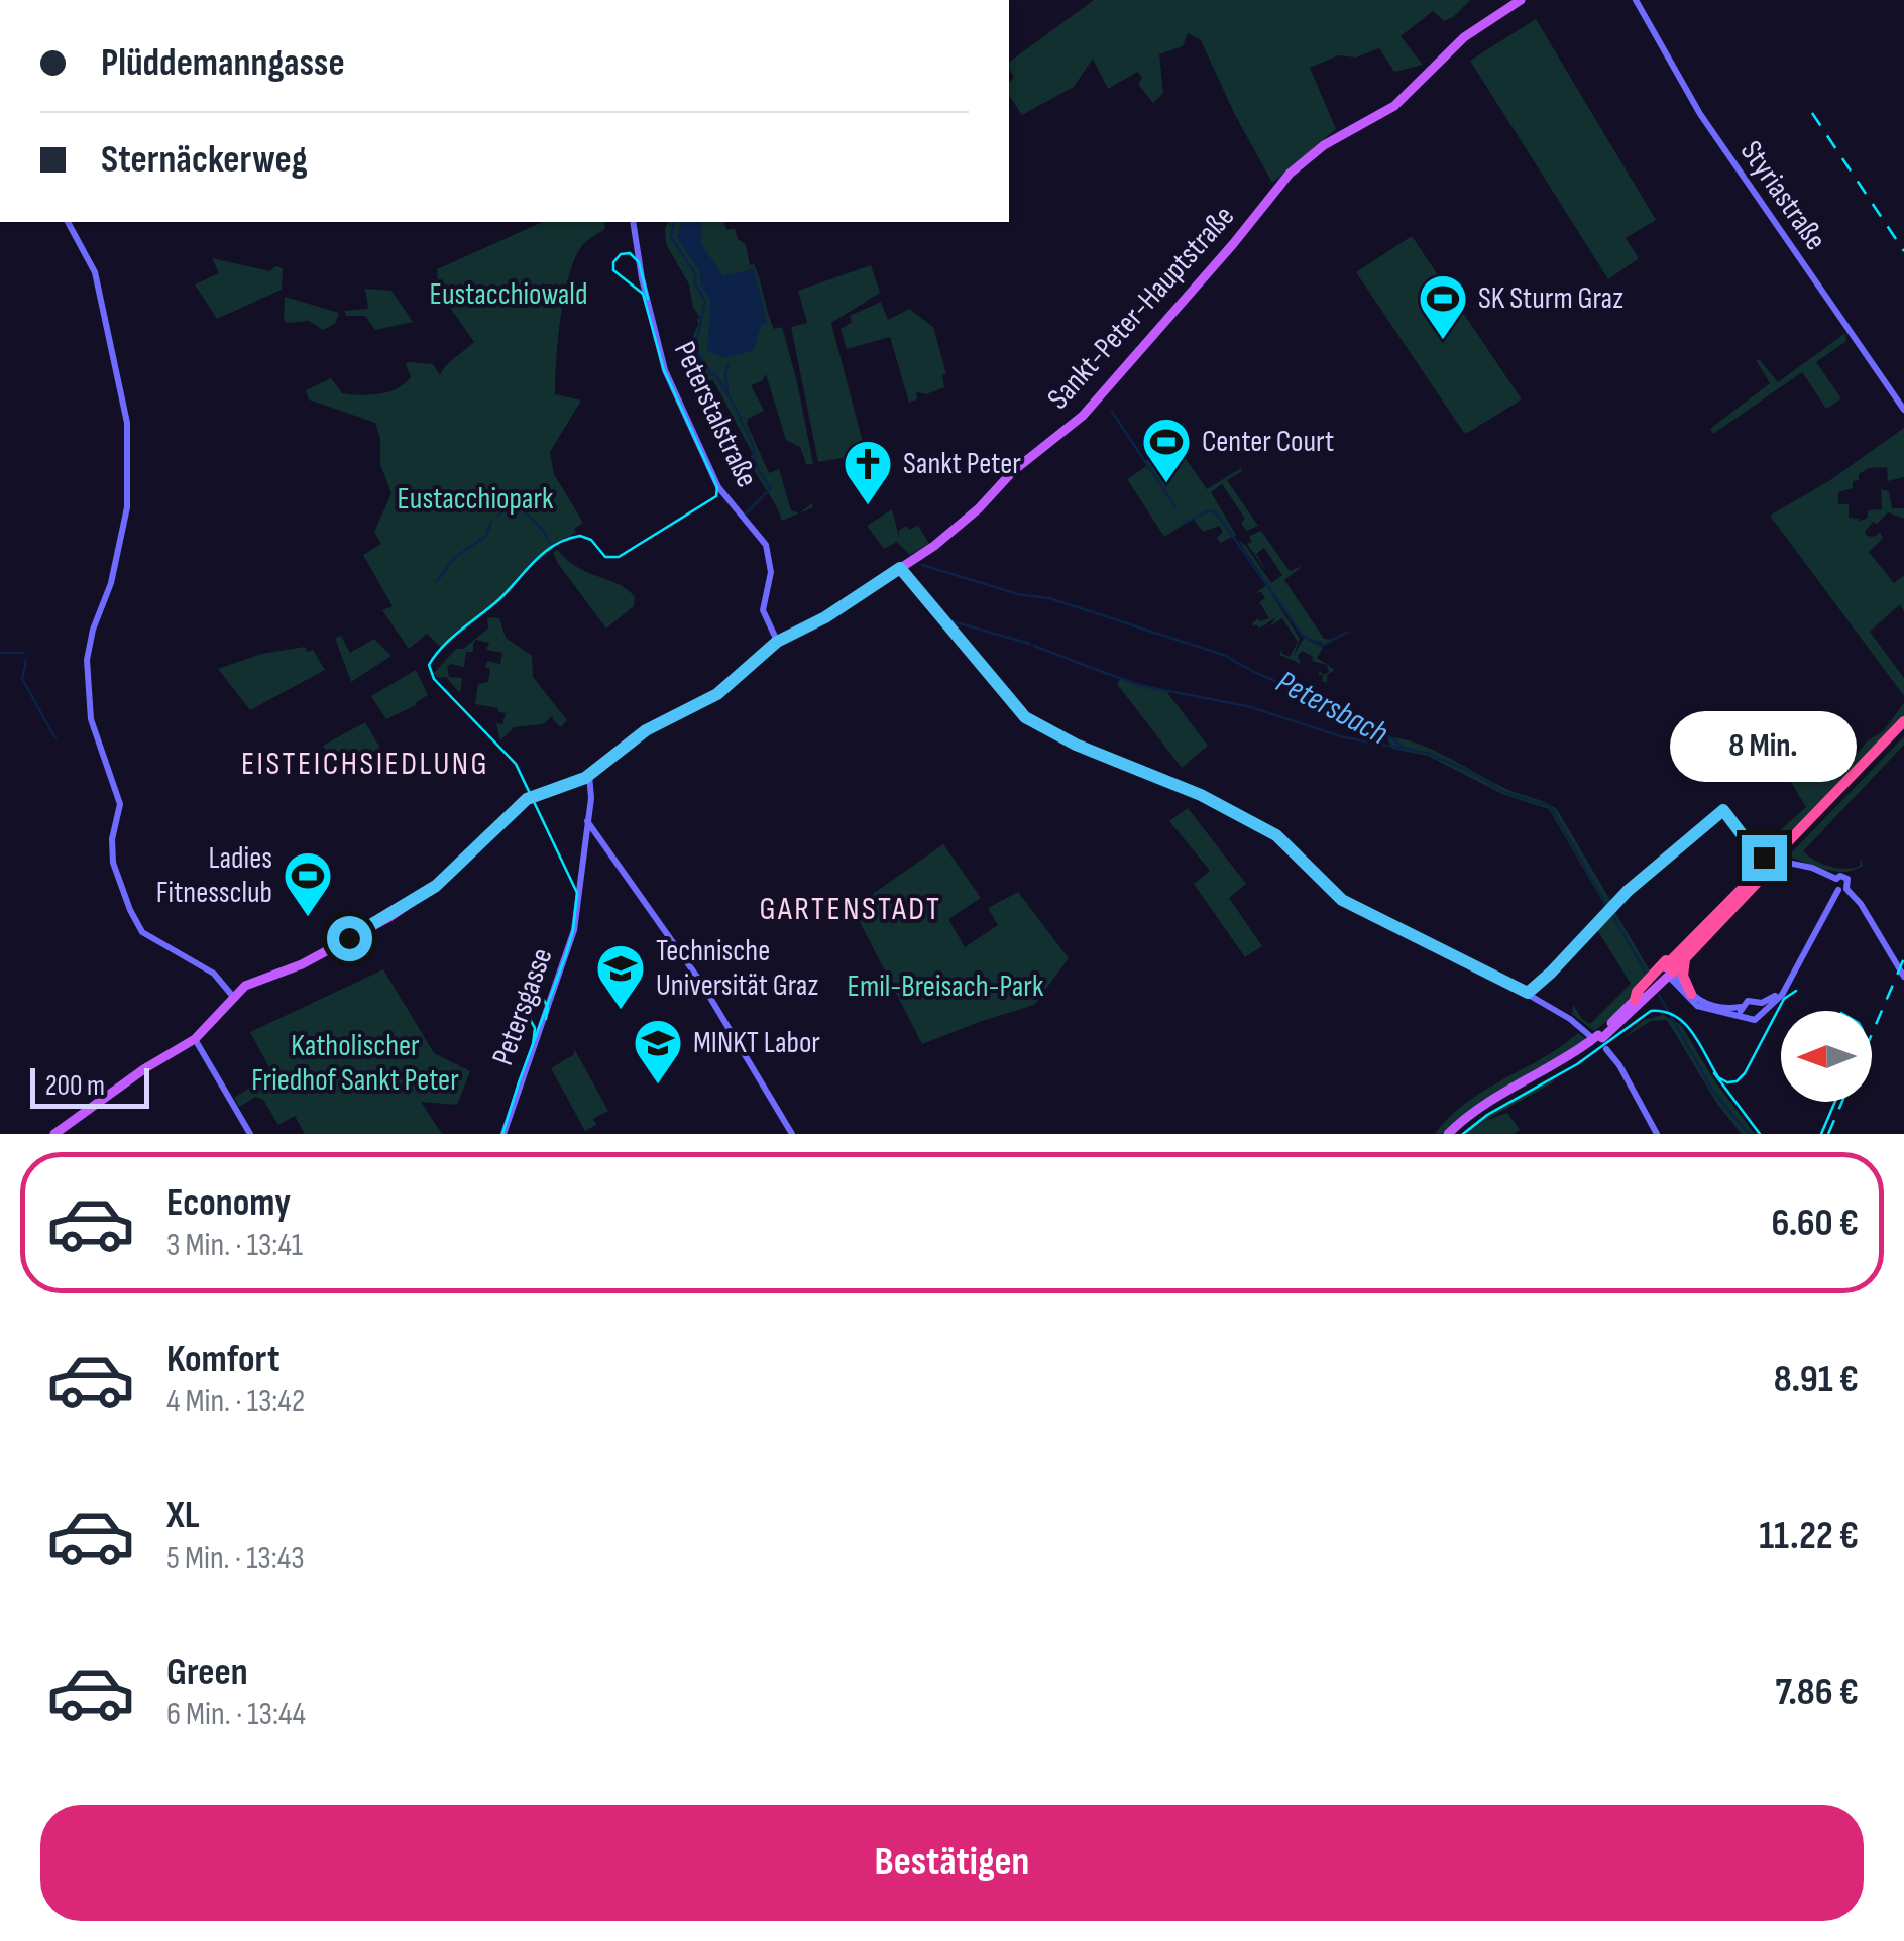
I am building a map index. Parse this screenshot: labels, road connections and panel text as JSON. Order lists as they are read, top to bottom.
{
  "streets": {
    "main road": [
      "Styriastraße",
      "Sankt-Peter-Hauptstraße",
      "Peterstalstraße",
      "Petersgasse"
    ]
  },
  "crossings": [
    ["Sankt-Peter-Hauptstraße", "Peterstalstraße"]
  ],
  "districts": ["EISTEICHSIEDLUNG", "GARTENSTADT"],
  "water": ["Petersbach"],
  "parks": [
    "Eustacchiowald",
    "Eustacchiopark",
    "Emil-Breisach-Park",
    "Katholischer Friedhof Sankt Peter"
  ],
  "places": {
    "sports": ["SK Sturm Graz", "Center Court", "Ladies Fitnessclub"],
    "church": ["Sankt Peter"],
    "school or university": ["Technische Universität Graz", "MINKT Labor"]
  },
  "scale_bar": "200 m",
  "north": "left",
  "page": {
    "banner": ["Plüddemanngasse", "Sternäckerweg"],
    "bubble": "8 Min.",
    "scale": "200 m",
    "list": [
      {
        "name": "Economy",
        "note": "3 Min. · 13:41",
        "value": "6.60 €"
      },
      {
        "name": "Komfort",
        "note": "4 Min. · 13:42",
        "value": "8.91 €"
      },
      {
        "name": "XL",
        "note": "5 Min. · 13:43",
        "value": "11.22 €"
      },
      {
        "name": "Green",
        "note": "6 Min. · 13:44",
        "value": "7.86 €"
      }
    ],
    "buttons": "Bestätigen"
  }
}
